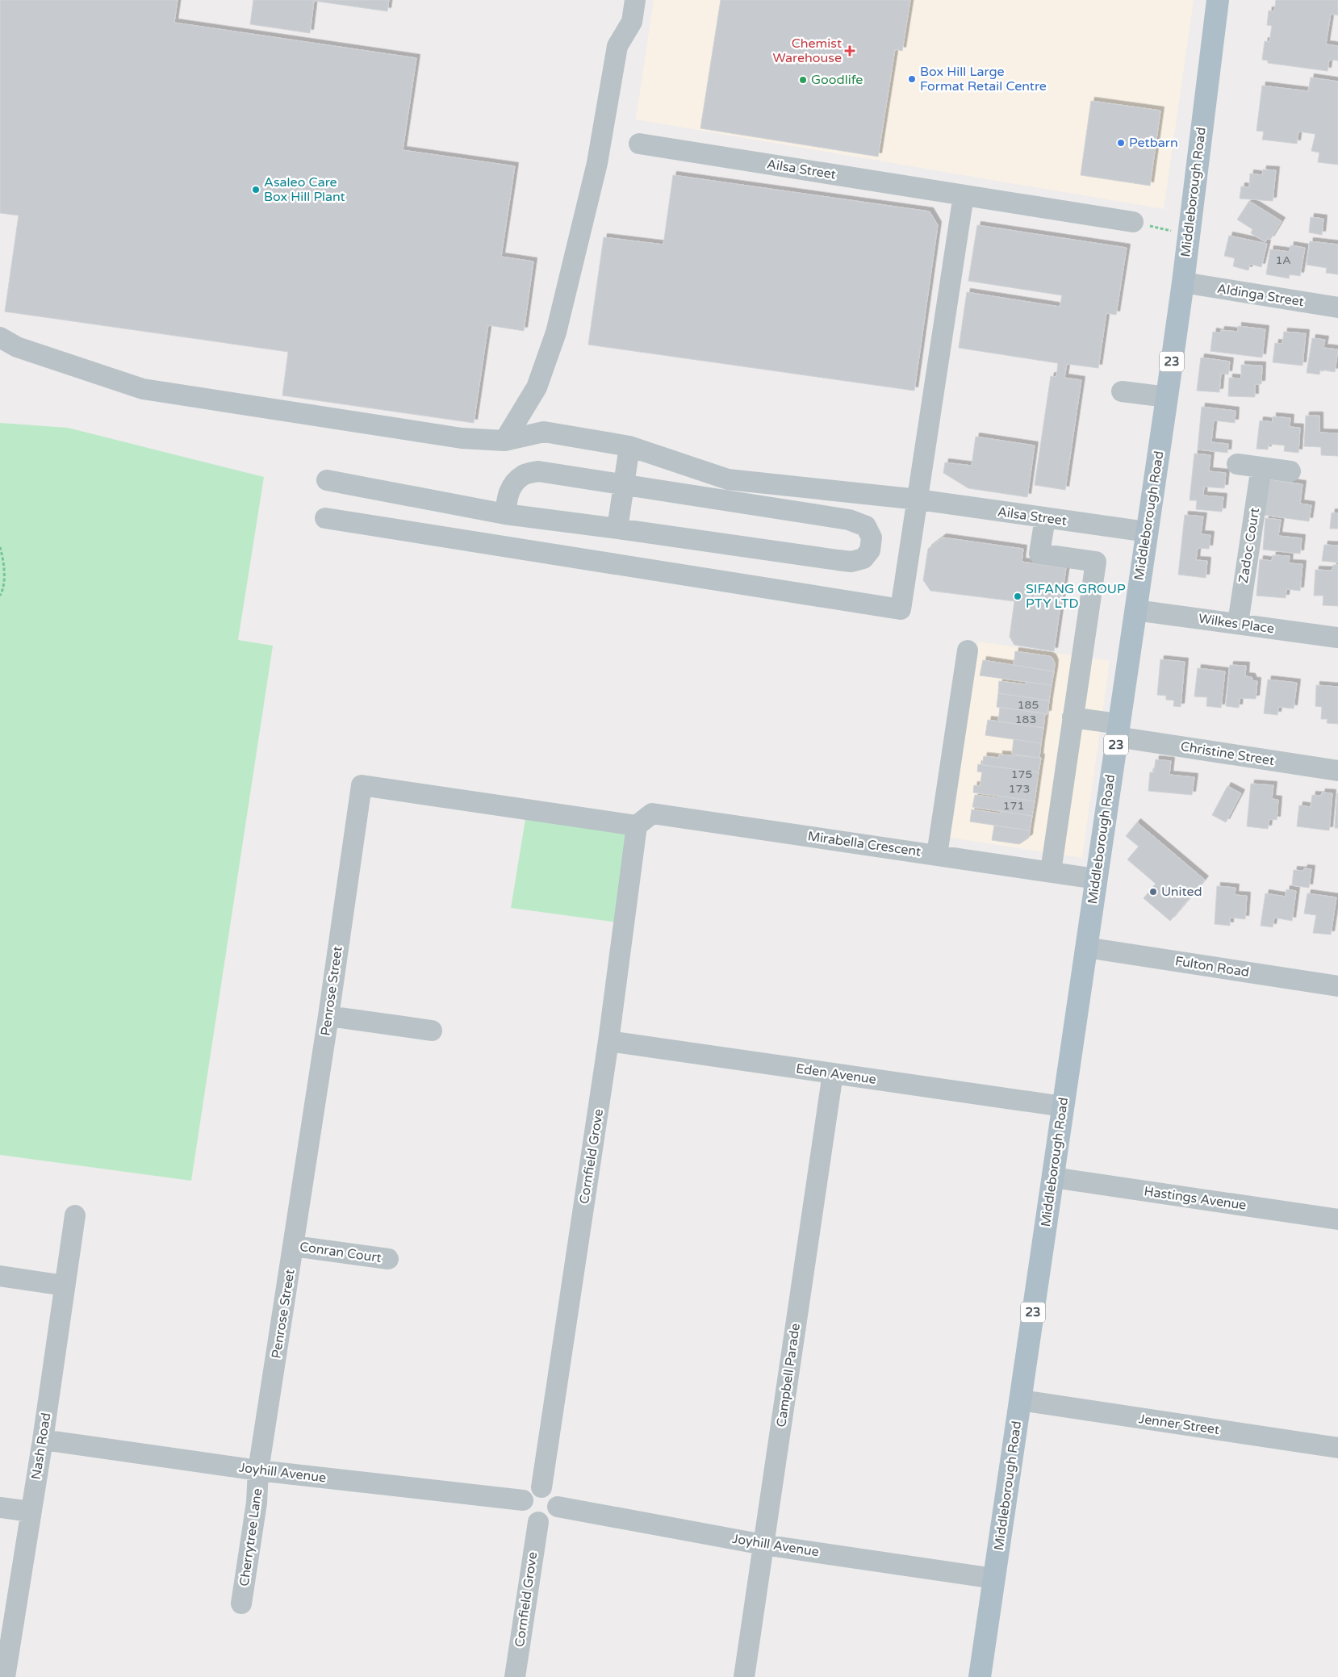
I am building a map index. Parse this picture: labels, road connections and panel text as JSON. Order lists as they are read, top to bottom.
{
  "streets": {
    "main road": ["Middleborough Road", "23"],
    "street": [
      "Ailsa Street",
      "Aldinga Street",
      "Zadoc Court",
      "Wilkes Place",
      "Christine Street",
      "Mirabella Crescent",
      "Fulton Road",
      "Penrose Street",
      "Eden Avenue",
      "Cornfield Grove",
      "Hastings Avenue",
      "Conran Court",
      "Campbell Parade",
      "Jenner Street",
      "Nash Road",
      "Joyhill Avenue",
      "Cherrytree Lane"
    ]
  },
  "crossings": [
    ["Ailsa Street", "Middleborough Road"],
    ["Middleborough Road", "Aldinga Street"],
    ["Middleborough Road", "Wilkes Place"],
    ["Middleborough Road", "Christine Street"],
    ["Middleborough Road", "Mirabella Crescent"],
    ["Middleborough Road", "Fulton Road"],
    ["Middleborough Road", "Eden Avenue"],
    ["Middleborough Road", "Hastings Avenue"],
    ["Middleborough Road", "Jenner Street"],
    ["Middleborough Road", "Joyhill Avenue"],
    ["Zadoc Court", "Wilkes Place"],
    ["Mirabella Crescent", "Penrose Street"],
    ["Mirabella Crescent", "Cornfield Grove"],
    ["Penrose Street", "Cornfield Grove"],
    ["Penrose Street", "Conran Court"],
    ["Penrose Street", "Joyhill Avenue"],
    ["Penrose Street", "Cherrytree Lane"],
    ["Eden Avenue", "Cornfield Grove"],
    ["Eden Avenue", "Campbell Parade"],
    ["Cornfield Grove", "Joyhill Avenue"],
    ["Campbell Parade", "Joyhill Avenue"],
    ["Nash Road", "Joyhill Avenue"],
    ["Joyhill Avenue", "Cherrytree Lane"]
  ],
  "places": {
    "health": ["Chemist Warehouse"],
    "other": [
      "Box Hill Large Format Retail Centre",
      "Goodlife",
      "Petbarn",
      "Asaleo Care Box Hill Plant",
      "SIFANG GROUP PTY LTD",
      "United"
    ]
  },
  "house_numbers": [
    "1A",
    "185",
    "183",
    "175",
    "173",
    "171"
  ]
}
